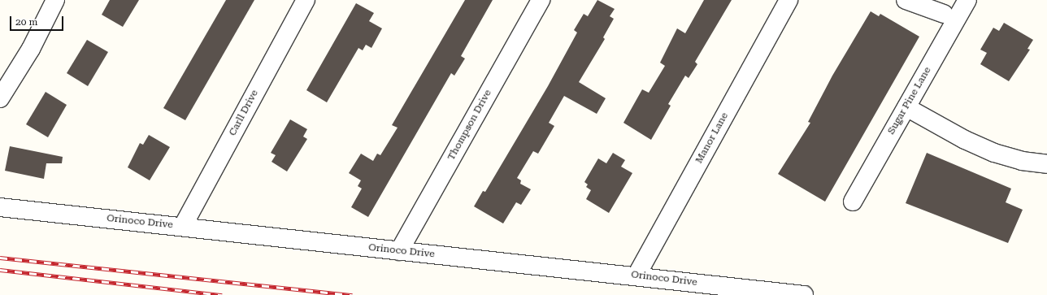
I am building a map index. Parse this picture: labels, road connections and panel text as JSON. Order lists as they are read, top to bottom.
{
  "streets": {
    "street": [
      "Sugar Pine Lane",
      "Carll Drive",
      "Thompson Drive",
      "Manor Lane",
      "Orinoco Drive"
    ]
  },
  "crossings": [
    ["Carll Drive", "Orinoco Drive"],
    ["Thompson Drive", "Orinoco Drive"],
    ["Manor Lane", "Orinoco Drive"]
  ],
  "scale_bar": "20 m"
}
